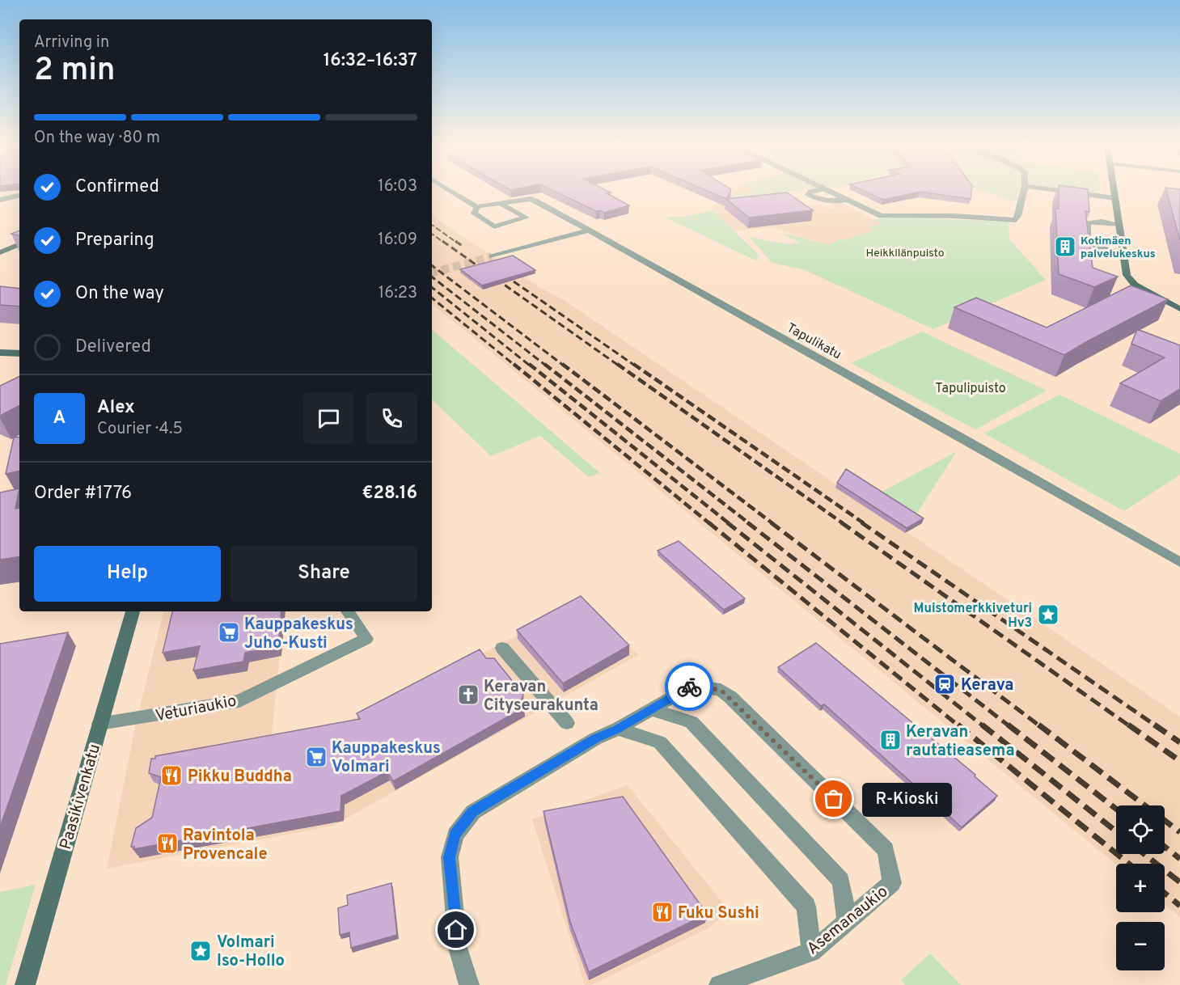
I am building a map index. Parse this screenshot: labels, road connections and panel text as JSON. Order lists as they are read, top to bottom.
{
  "streets": {
    "street": [
      "Tapulikatu",
      "Veturiaukio",
      "Paasikivenkatu",
      "Asemanaukio"
    ]
  },
  "crossings": [
    ["Veturiaukio", "Paasikivenkatu"]
  ],
  "parks": ["Heikkilänpuisto", "Tapulipuisto"],
  "places": {
    "building": ["Kotimäen palvelukeskus", "Keravan rautatieasema"],
    "place": ["Muistomerkkiveturi Hv3", "Volmari Iso-Hollo"],
    "supermarket": ["Kauppakeskus Juho-Kusti", "Kauppakeskus Volmari"],
    "station": ["Kerava"],
    "church": ["Keravan Cityseurakunta"],
    "restaurant": ["Pikku Buddha", "Ravintola Provencale", "Fuku Sushi"],
    "other": ["R-Kioski"]
  },
  "page": {
    "heading": ["2 min", "Arriving in", "16:32–16:37"],
    "panel": [
      "Alex",
      "Courier · 4.5",
      "Order #1776",
      "€28.16"
    ],
    "bar": "On the way · 80 m",
    "list": [
      ["Confirmed", "16:03"],
      ["Preparing", "16:09"],
      ["On the way", "16:23"],
      "Delivered"
    ],
    "round": "A",
    "buttons": ["Help", "Share"],
    "bubble": "R-Kioski",
    "map_buttons": ["+", "−"]
  }
}
